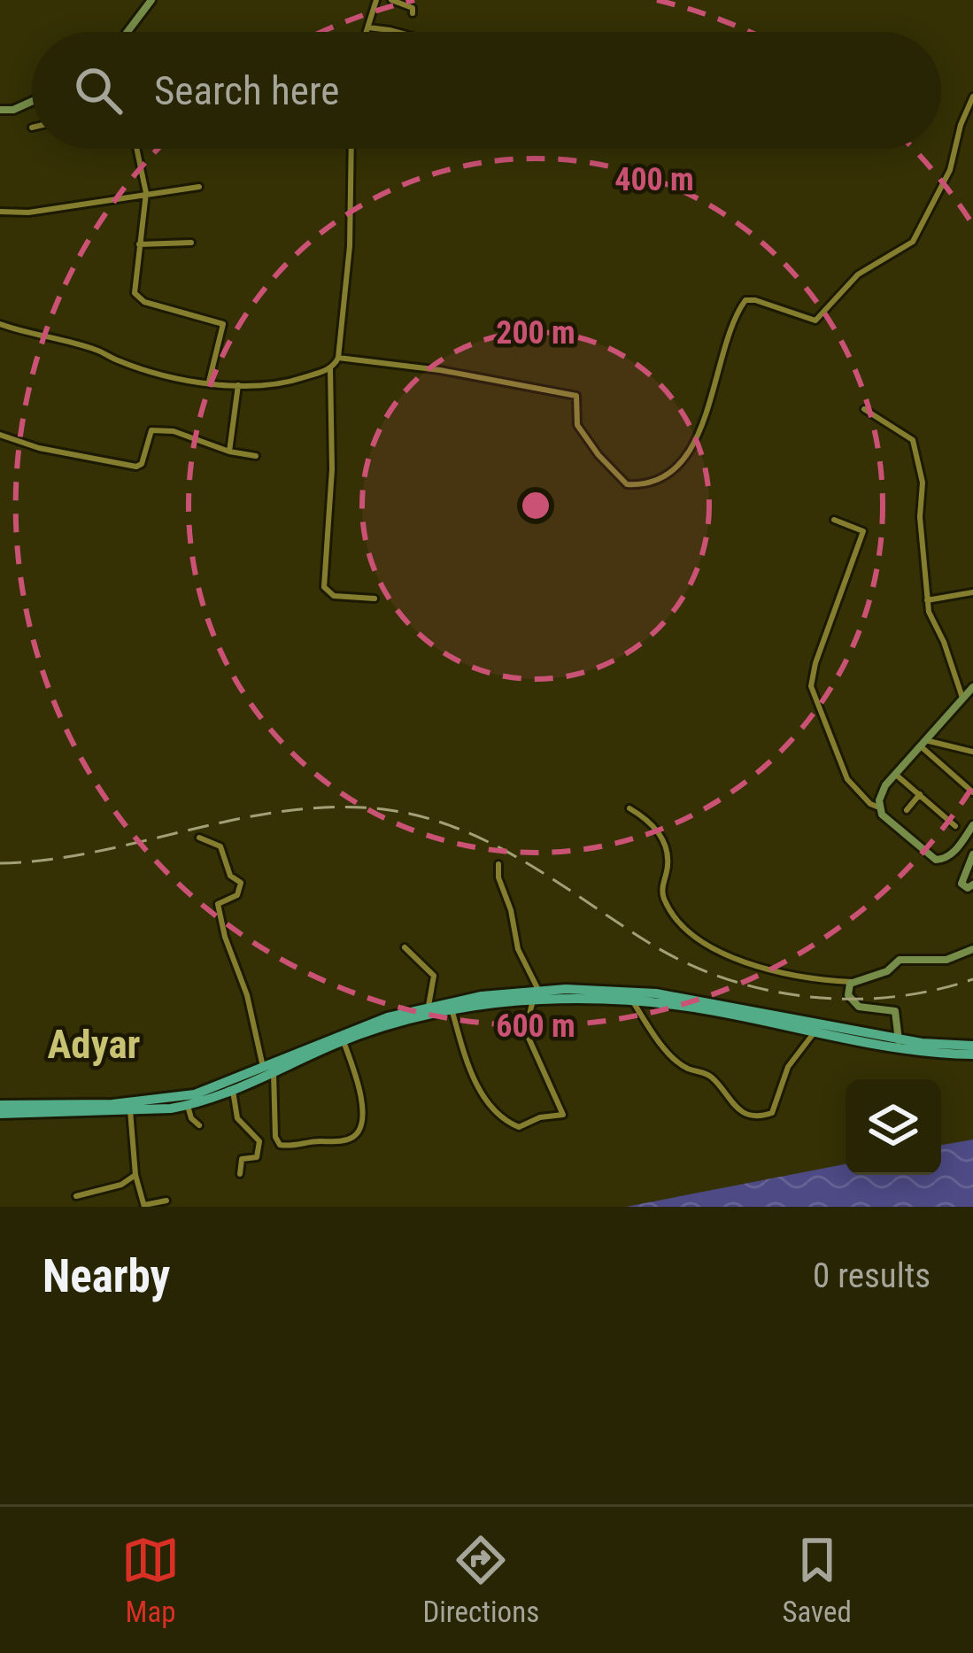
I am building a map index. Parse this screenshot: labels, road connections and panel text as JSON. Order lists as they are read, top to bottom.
{
  "districts": ["Adyar"],
  "page": {
    "search": "Search here",
    "heading": ["Nearby", "0 results"],
    "nav": ["Map", "Directions", "Saved"]
  },
  "rings": ["400 m", "200 m", "600 m"]
}
